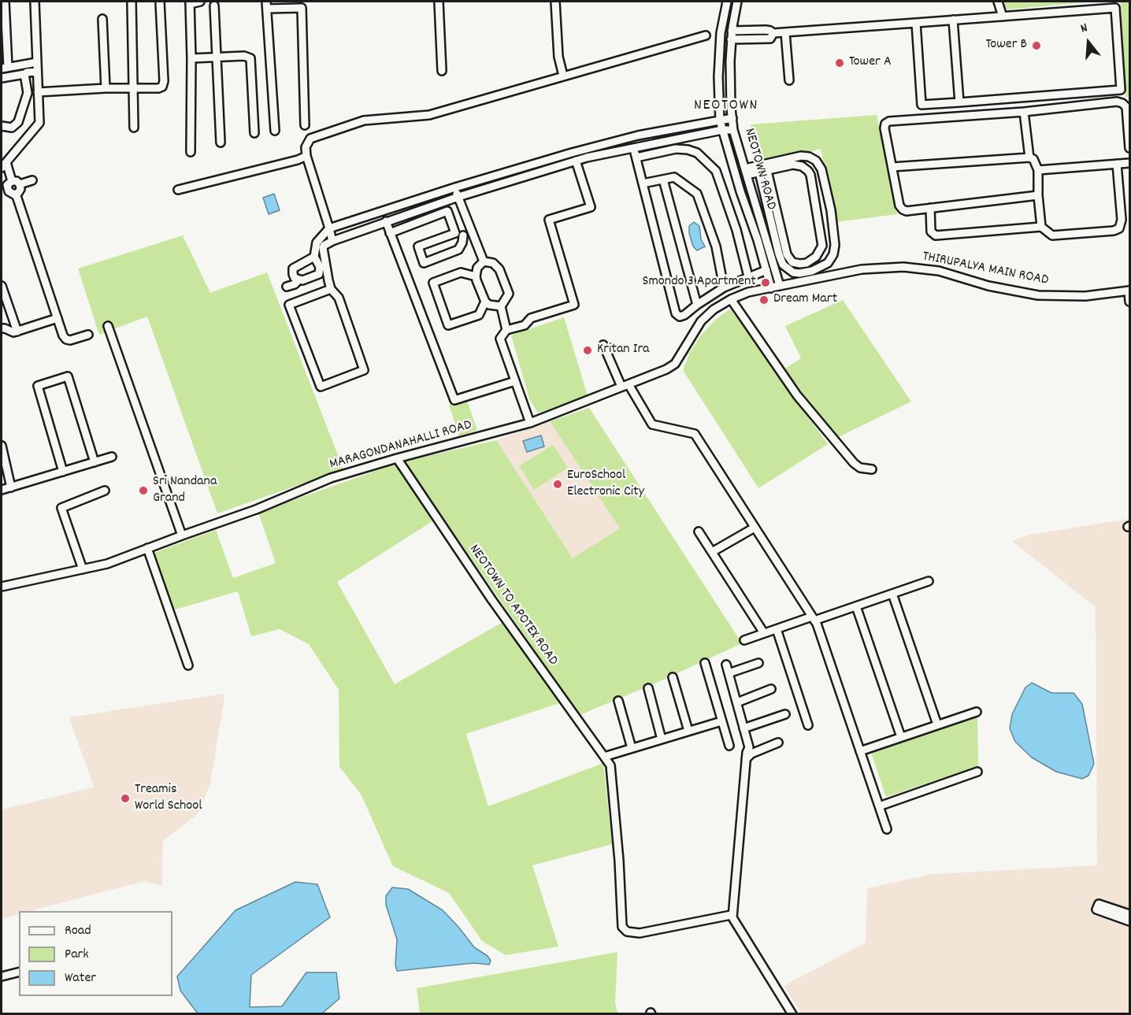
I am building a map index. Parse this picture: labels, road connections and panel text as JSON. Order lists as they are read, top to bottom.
{
  "streets": {
    "street": [
      "NEOTOWN ROAD",
      "THIRUPALYA MAIN ROAD",
      "MARAGONDANAHALLI ROAD",
      "NEOTOWN TO APOTEX ROAD"
    ]
  },
  "crossings": [
    ["NEOTOWN ROAD", "THIRUPALYA MAIN ROAD"],
    ["NEOTOWN ROAD", "MARAGONDANAHALLI ROAD"],
    ["THIRUPALYA MAIN ROAD", "MARAGONDANAHALLI ROAD"],
    ["MARAGONDANAHALLI ROAD", "NEOTOWN TO APOTEX ROAD"]
  ],
  "districts": ["NEOTOWN"],
  "places": [
    "Tower B",
    "Tower A",
    "Smondo 3 Apartment",
    "Dream Mart",
    "Kritan Ira",
    "EuroSchool Electronic City",
    "Sri Nandana Grand",
    "Treamis World School"
  ],
  "legend": ["Road", "Park", "Water"],
  "north": "top"
}
